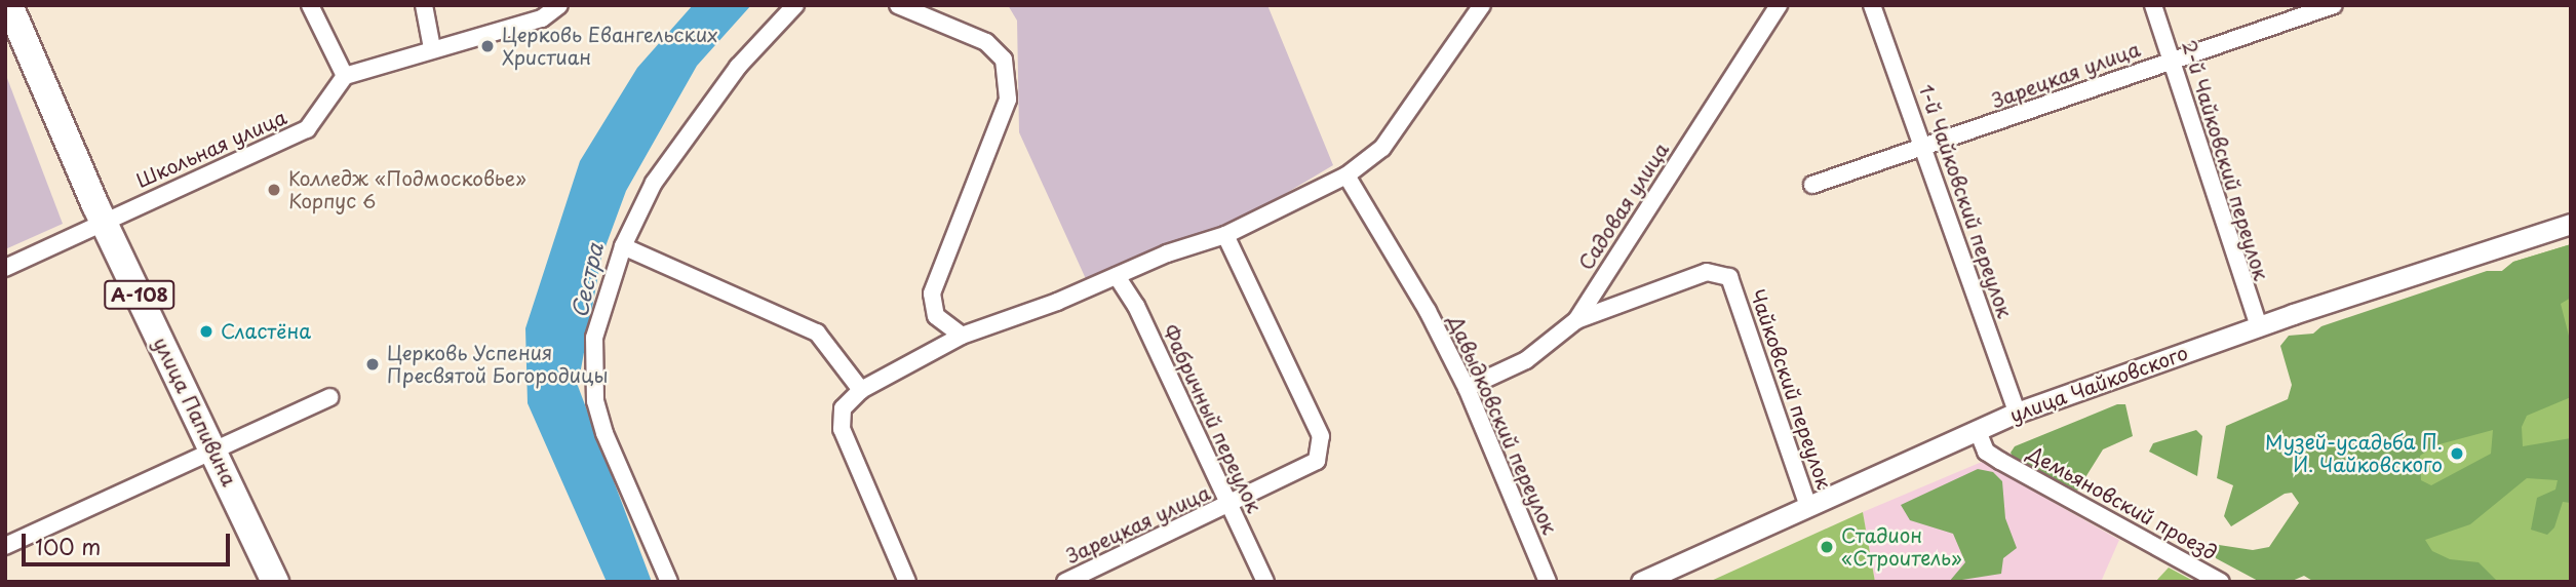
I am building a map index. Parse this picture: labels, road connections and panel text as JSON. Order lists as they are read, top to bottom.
{
  "streets": {
    "highway": ["А-108", "улица Папивина"],
    "street": [
      "Зарецкая улица",
      "Школьная улица",
      "2-й Чайковский переулок",
      "1-й Чайковский переулок",
      "Садовая улица",
      "улица Чайковского",
      "Чайковский переулок",
      "Фабричный переулок",
      "Давыдковский переулок",
      "Демьяновский проезд"
    ]
  },
  "crossings": [
    ["Зарецкая улица", "2-й Чайковский переулок"],
    ["Зарецкая улица", "1-й Чайковский переулок"],
    ["Зарецкая улица", "Фабричный переулок"],
    ["Школьная улица", "улица Папивина"],
    ["2-й Чайковский переулок", "улица Чайковского"],
    ["1-й Чайковский переулок", "улица Чайковского"],
    ["Садовая улица", "Чайковский переулок"],
    ["Садовая улица", "Давыдковский переулок"],
    ["улица Чайковского", "Чайковский переулок"],
    ["улица Чайковского", "Демьяновский проезд"]
  ],
  "water": ["Сестра"],
  "places": [
    "Церковь Евангельских Христиан",
    "Колледж «Подмосковье» Корпус 6",
    "Сластёна",
    "Церковь Успения Пресвятой Богородицы",
    "Музей-усадьба П. И. Чайковского",
    "Стадион «Строитель»"
  ],
  "scale_bar": "100 m"
}
